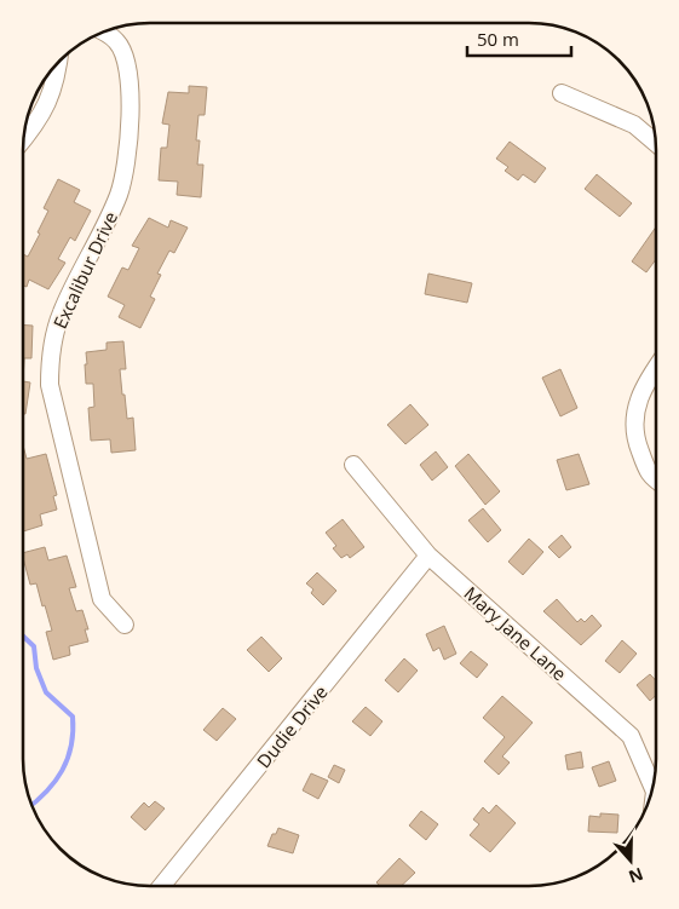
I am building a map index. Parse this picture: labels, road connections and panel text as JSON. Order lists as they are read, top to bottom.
{
  "streets": {
    "street": ["Excalibur Drive", "Mary Jane Lane", "Dudie Drive"]
  },
  "crossings": [
    ["Mary Jane Lane", "Dudie Drive"]
  ],
  "scale_bar": "50 m",
  "north": "bottom"
}
